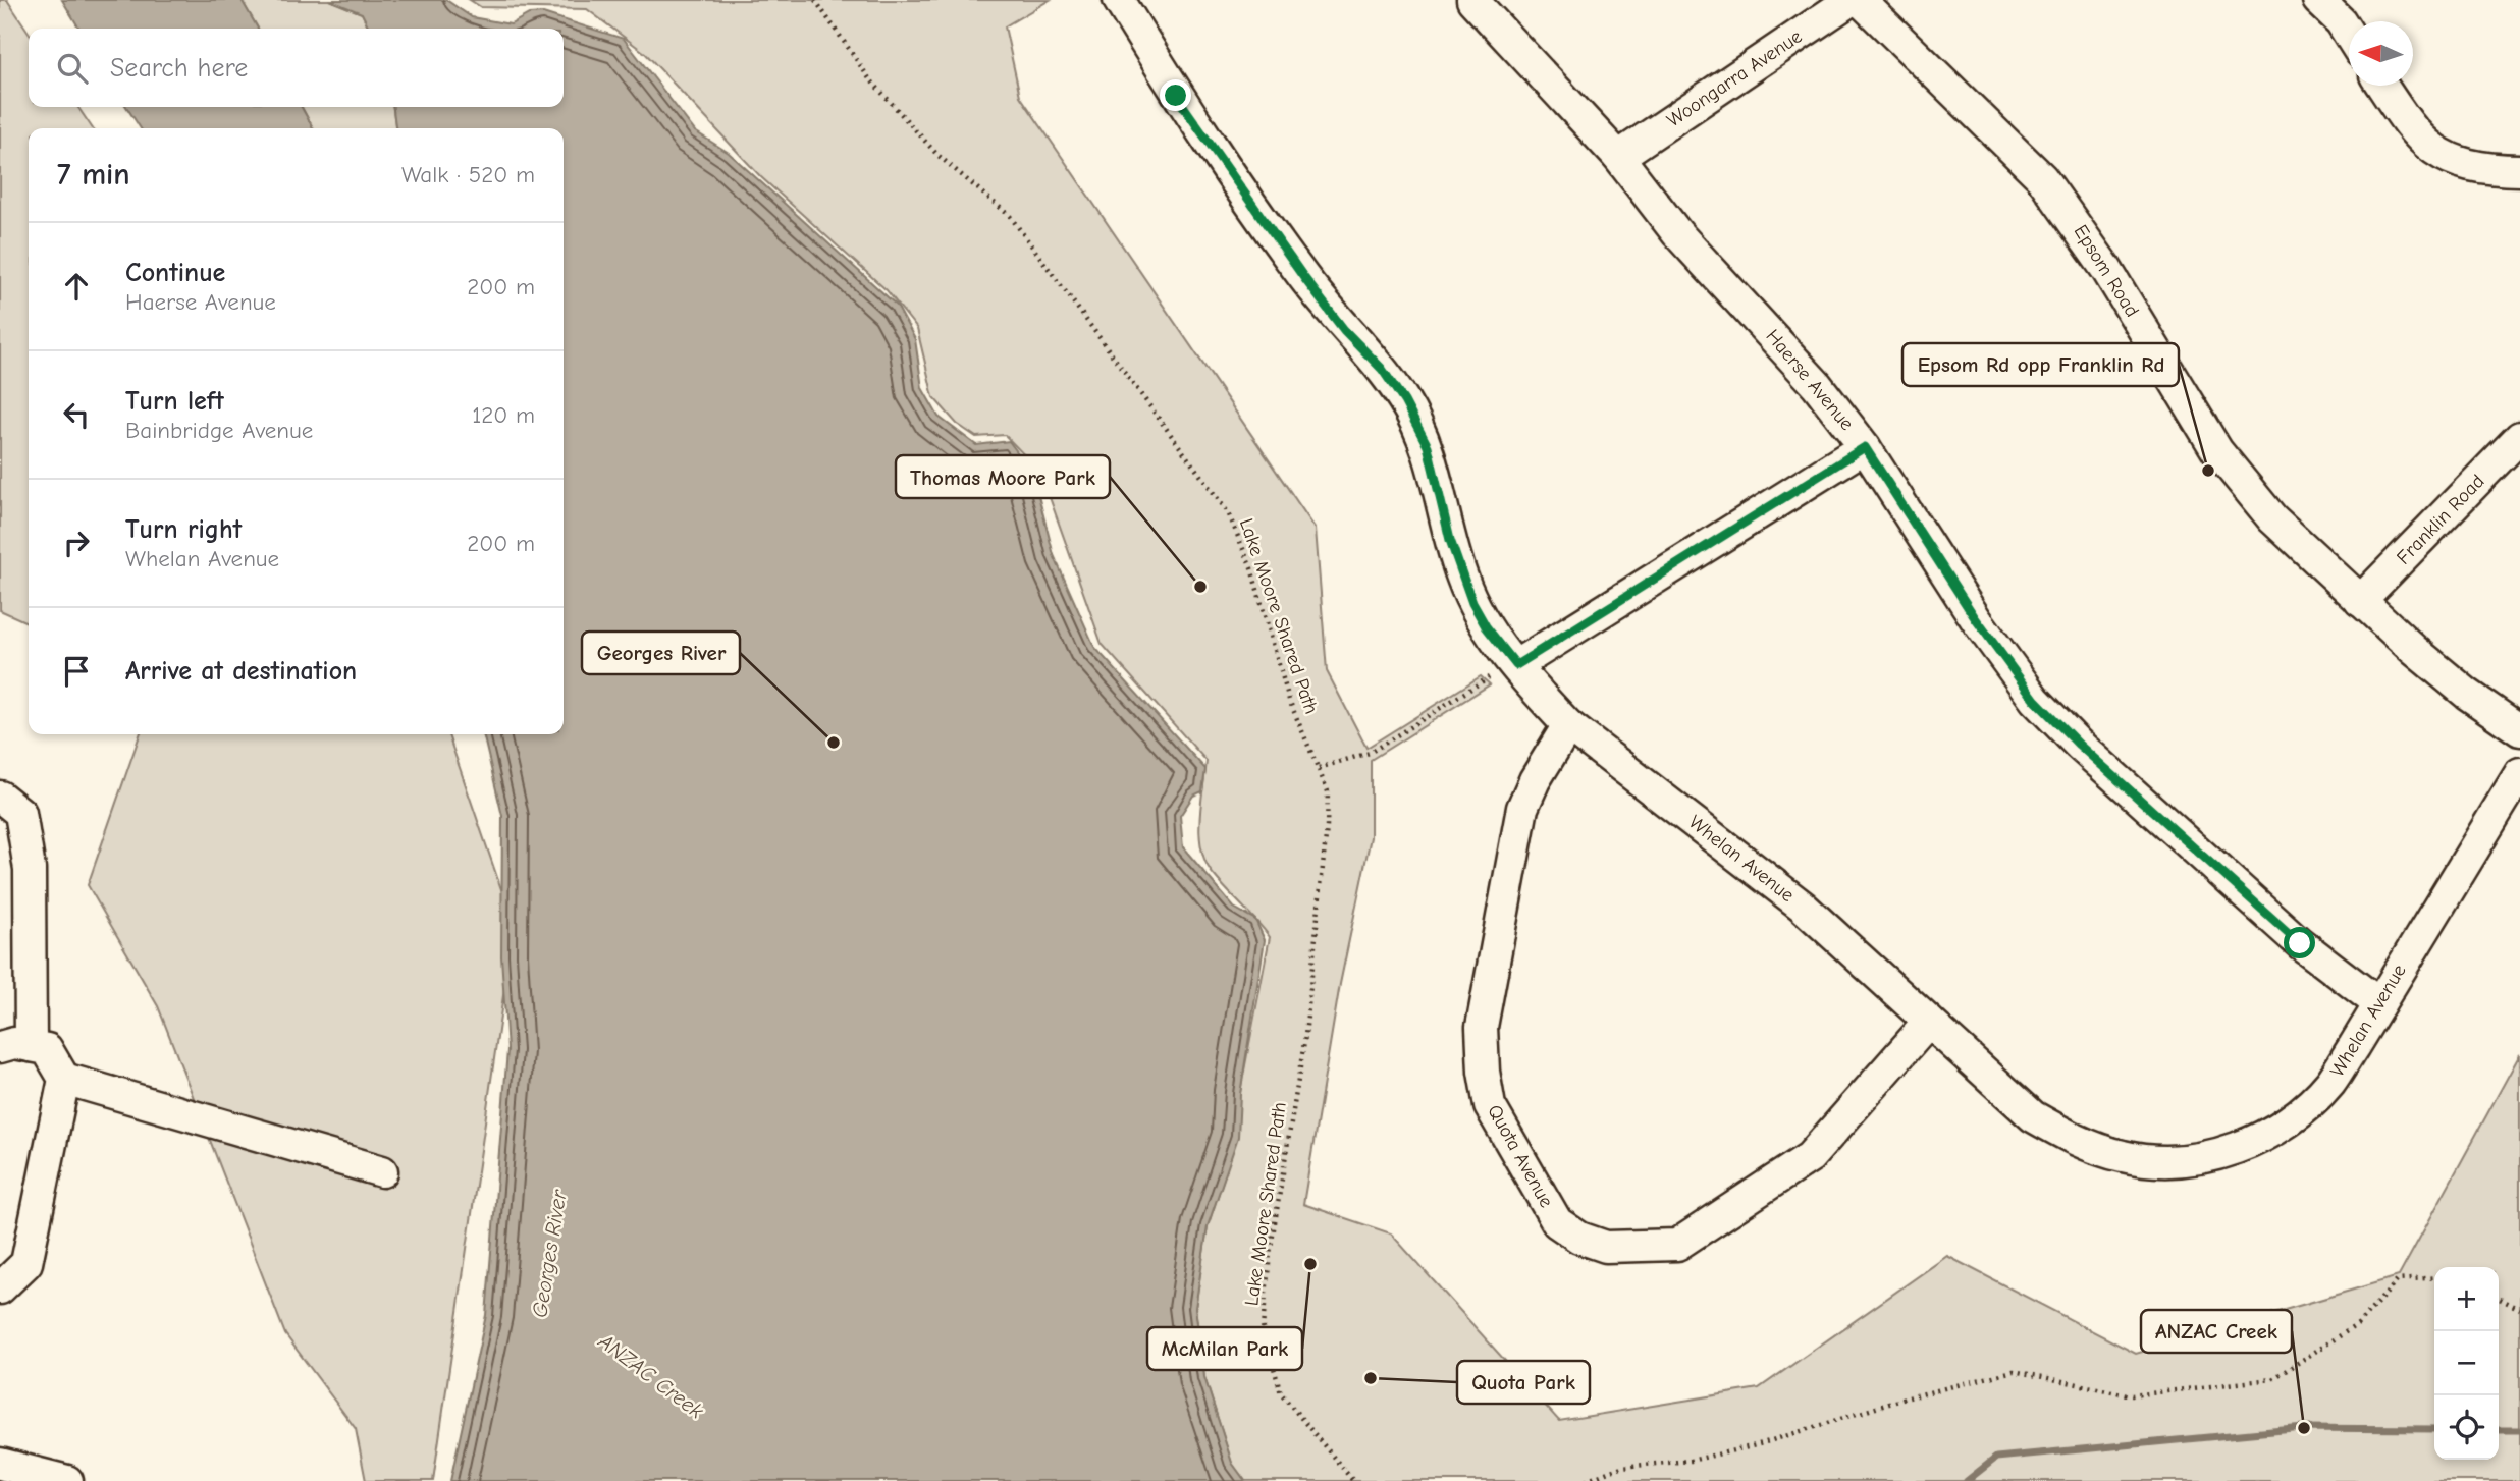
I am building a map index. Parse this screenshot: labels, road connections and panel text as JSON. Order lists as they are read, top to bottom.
{
  "streets": {
    "street": [
      "Woongarra Avenue",
      "Epsom Road",
      "Haerse Avenue",
      "Franklin Road",
      "Whelan Avenue",
      "Quota Avenue"
    ],
    "path": ["Lake Moore Shared Path"]
  },
  "crossings": [
    ["Woongarra Avenue", "Haerse Avenue"],
    ["Epsom Road", "Franklin Road"],
    ["Haerse Avenue", "Whelan Avenue"],
    ["Whelan Avenue", "Quota Avenue"]
  ],
  "water": ["Georges River", "ANZAC Creek"],
  "places": [
    "Epsom Rd opp Franklin Rd",
    "Thomas Moore Park",
    "Georges River",
    "McMilan Park",
    "Quota Park",
    "ANZAC Creek"
  ],
  "north": "left",
  "page": {
    "search": "Search here",
    "heading": ["7 min", "Walk · 520 m"],
    "list": [
      ["Continue", "Haerse Avenue", "200 m"],
      ["Turn left", "Bainbridge Avenue", "120 m"],
      ["Turn right", "Whelan Avenue", "200 m"],
      "Arrive at destination"
    ],
    "map_buttons": ["+", "−"]
  }
}
